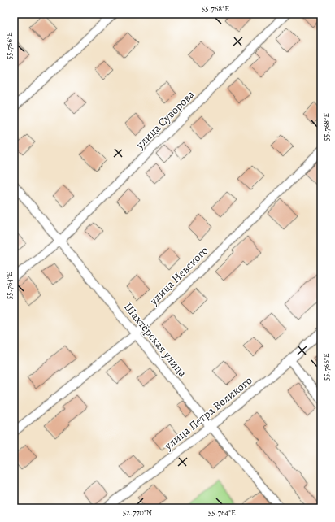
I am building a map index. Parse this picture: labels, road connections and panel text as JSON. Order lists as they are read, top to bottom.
{
  "streets": {
    "street": [
      "улица Суворова",
      "улица Невского",
      "Шахтёрская улица",
      "улица Петра Великого"
    ]
  },
  "crossings": [
    ["улица Суворова", "Шахтёрская улица"],
    ["улица Невского", "Шахтёрская улица"],
    ["Шахтёрская улица", "улица Петра Великого"]
  ],
  "coordinates": [
    "55.768°E",
    "55.766°E",
    "55.764°E",
    "52.770°N"
  ]
}
